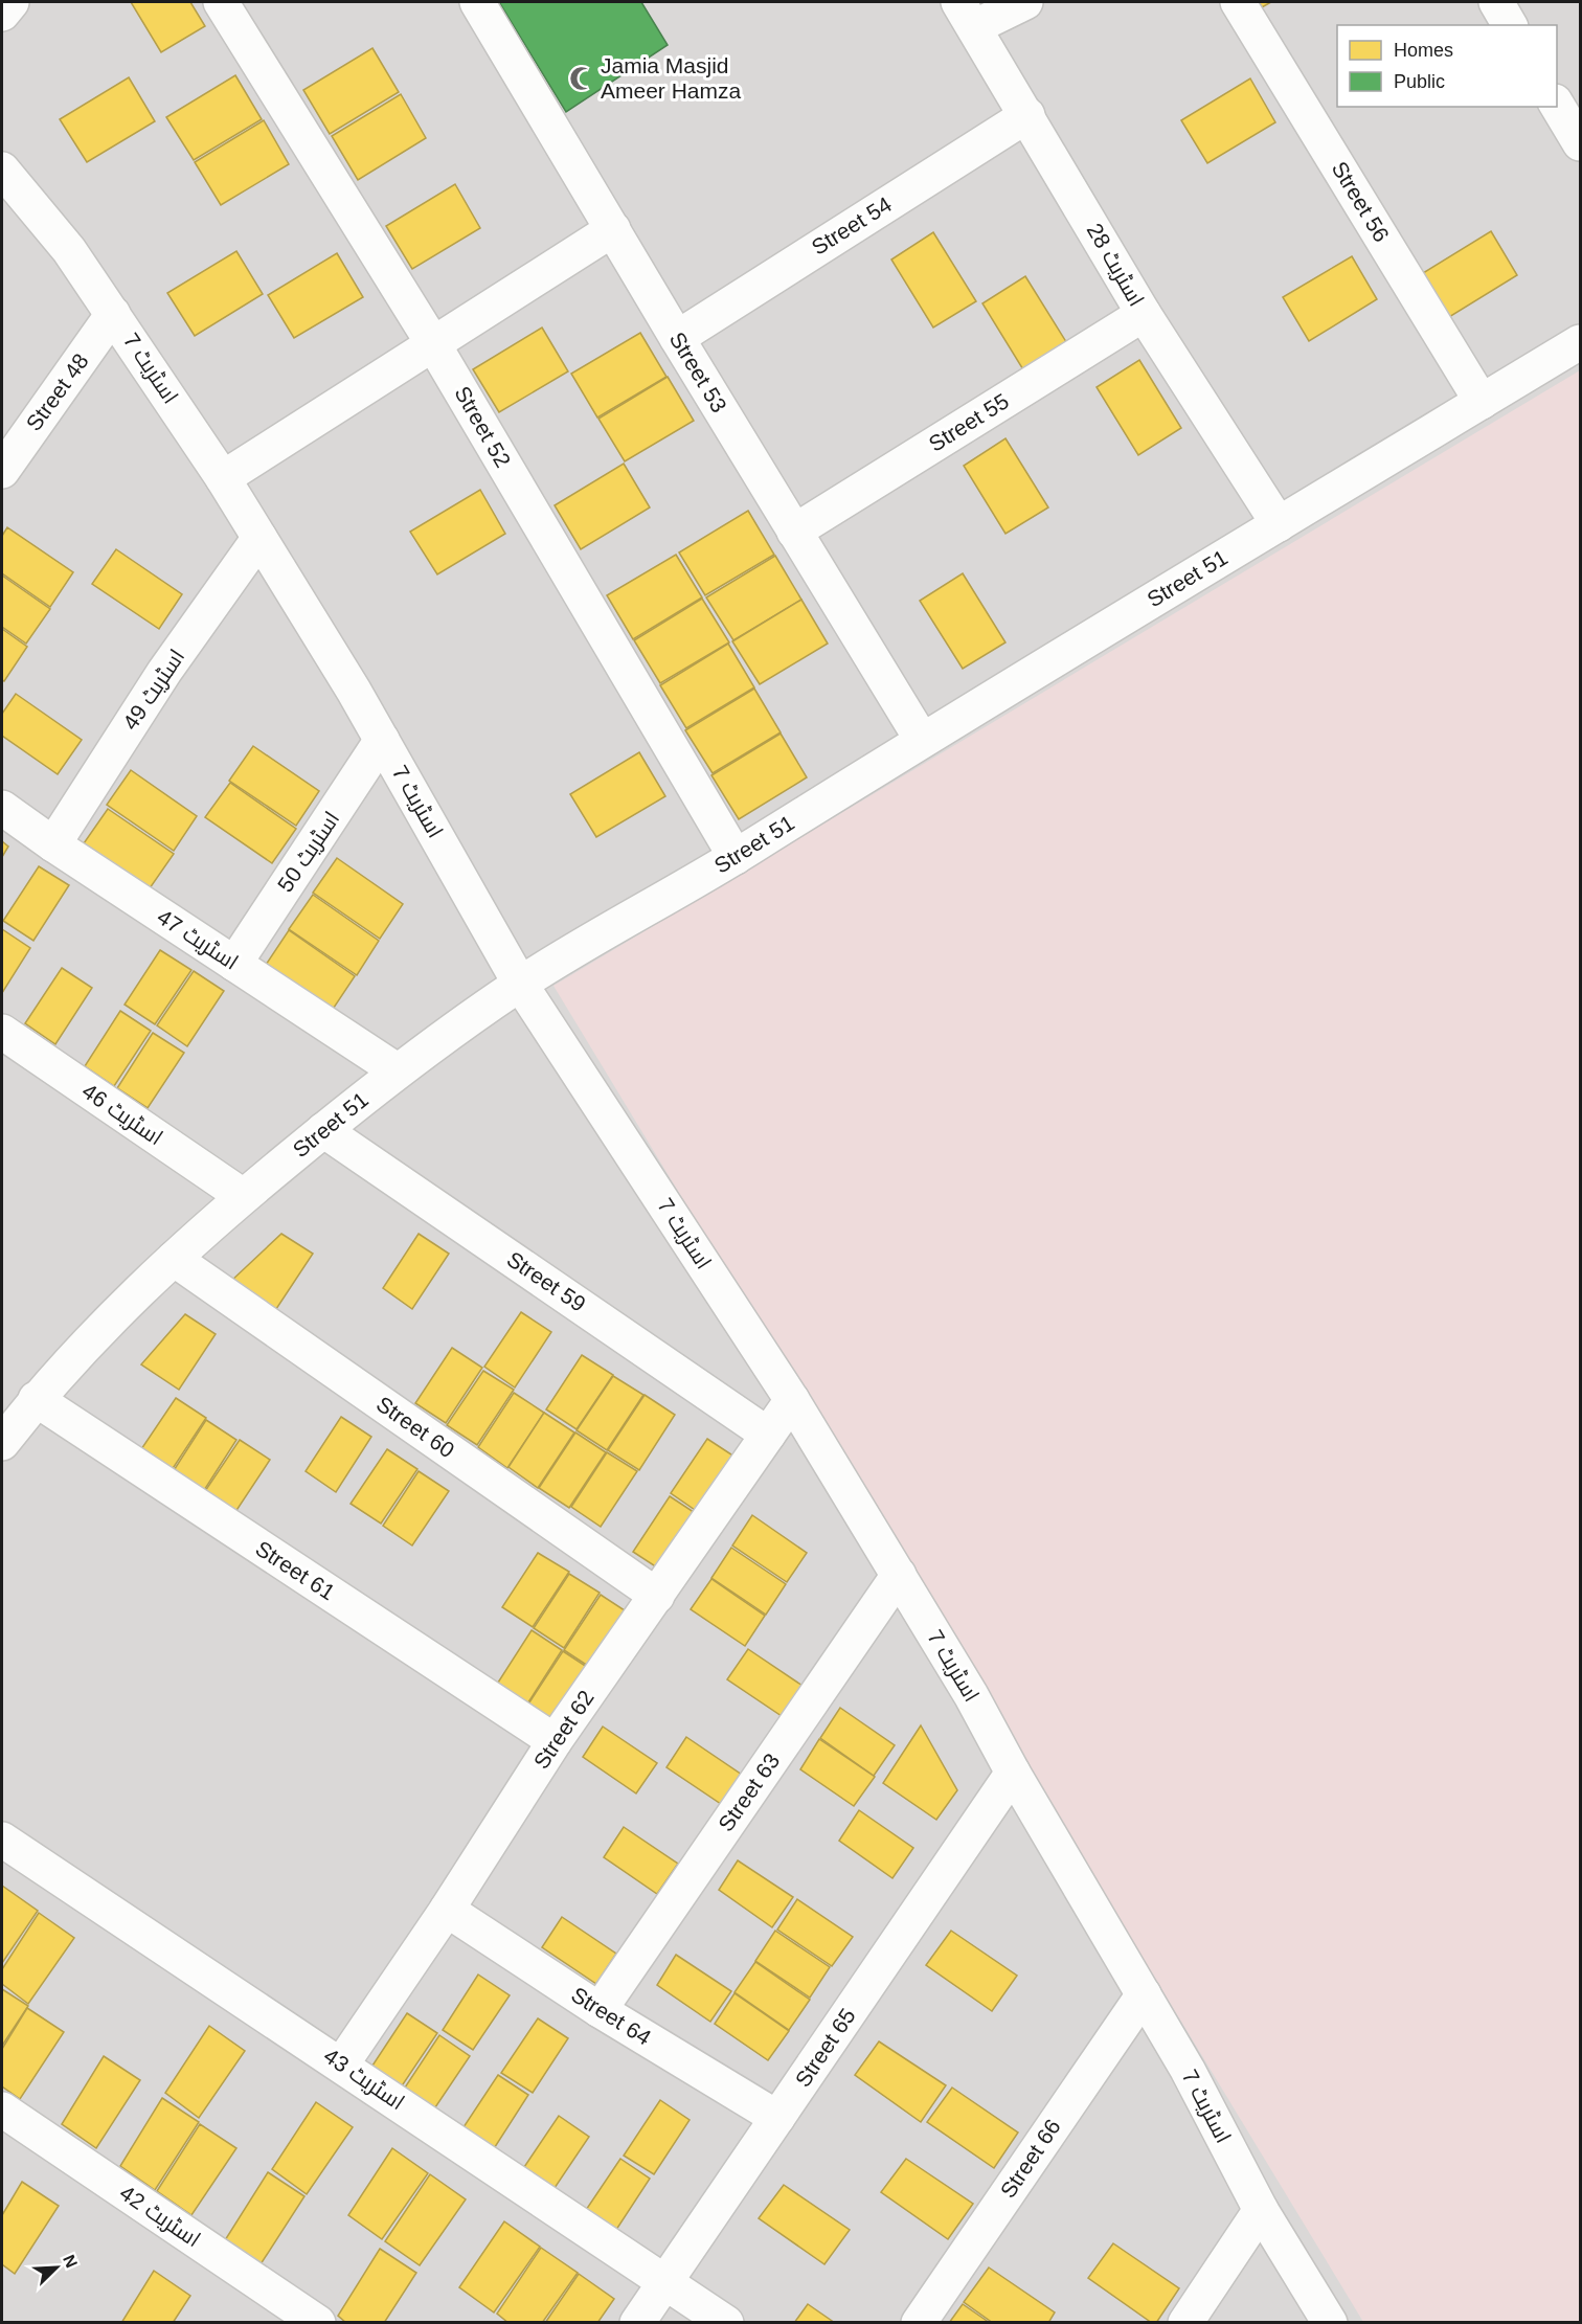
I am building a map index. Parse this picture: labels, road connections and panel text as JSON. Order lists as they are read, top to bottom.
{
  "streets": {
    "street": [
      "Street 56",
      "Street 54",
      "اسٹریٹ 28",
      "اسٹریٹ 7",
      "Street 53",
      "Street 48",
      "Street 55",
      "Street 52",
      "Street 51",
      "اسٹریٹ 49",
      "اسٹریٹ 50",
      "اسٹریٹ 47",
      "اسٹریٹ 46",
      "Street 59",
      "Street 60",
      "Street 61",
      "Street 62",
      "Street 63",
      "Street 64",
      "Street 65",
      "اسٹریٹ 43",
      "Street 66",
      "اسٹریٹ 42"
    ]
  },
  "crossings": [
    ["Street 56", "Street 51"],
    ["Street 54", "اسٹریٹ 28"],
    ["Street 54", "Street 53"],
    ["اسٹریٹ 28", "Street 55"],
    ["اسٹریٹ 28", "Street 51"],
    ["اسٹریٹ 7", "Street 48"],
    ["اسٹریٹ 7", "Street 51"],
    ["اسٹریٹ 7", "اسٹریٹ 49"],
    ["اسٹریٹ 7", "اسٹریٹ 50"],
    ["اسٹریٹ 7", "Street 62"],
    ["اسٹریٹ 7", "Street 63"],
    ["اسٹریٹ 7", "Street 65"],
    ["اسٹریٹ 7", "Street 66"],
    ["Street 53", "Street 55"],
    ["Street 53", "Street 51"],
    ["Street 52", "Street 51"],
    ["Street 51", "اسٹریٹ 47"],
    ["Street 51", "اسٹریٹ 46"],
    ["Street 51", "Street 59"],
    ["Street 51", "Street 60"],
    ["Street 51", "Street 61"],
    ["اسٹریٹ 49", "اسٹریٹ 47"],
    ["اسٹریٹ 50", "اسٹریٹ 47"],
    ["Street 59", "Street 62"],
    ["Street 60", "Street 62"],
    ["Street 61", "Street 62"],
    ["Street 62", "Street 64"],
    ["Street 62", "اسٹریٹ 43"],
    ["Street 63", "Street 64"],
    ["Street 64", "Street 65"],
    ["Street 65", "اسٹریٹ 43"]
  ],
  "places": {
    "mosque": ["Jamia Masjid Ameer Hamza"]
  },
  "legend": ["Homes", "Public"],
  "north": "top right"
}
